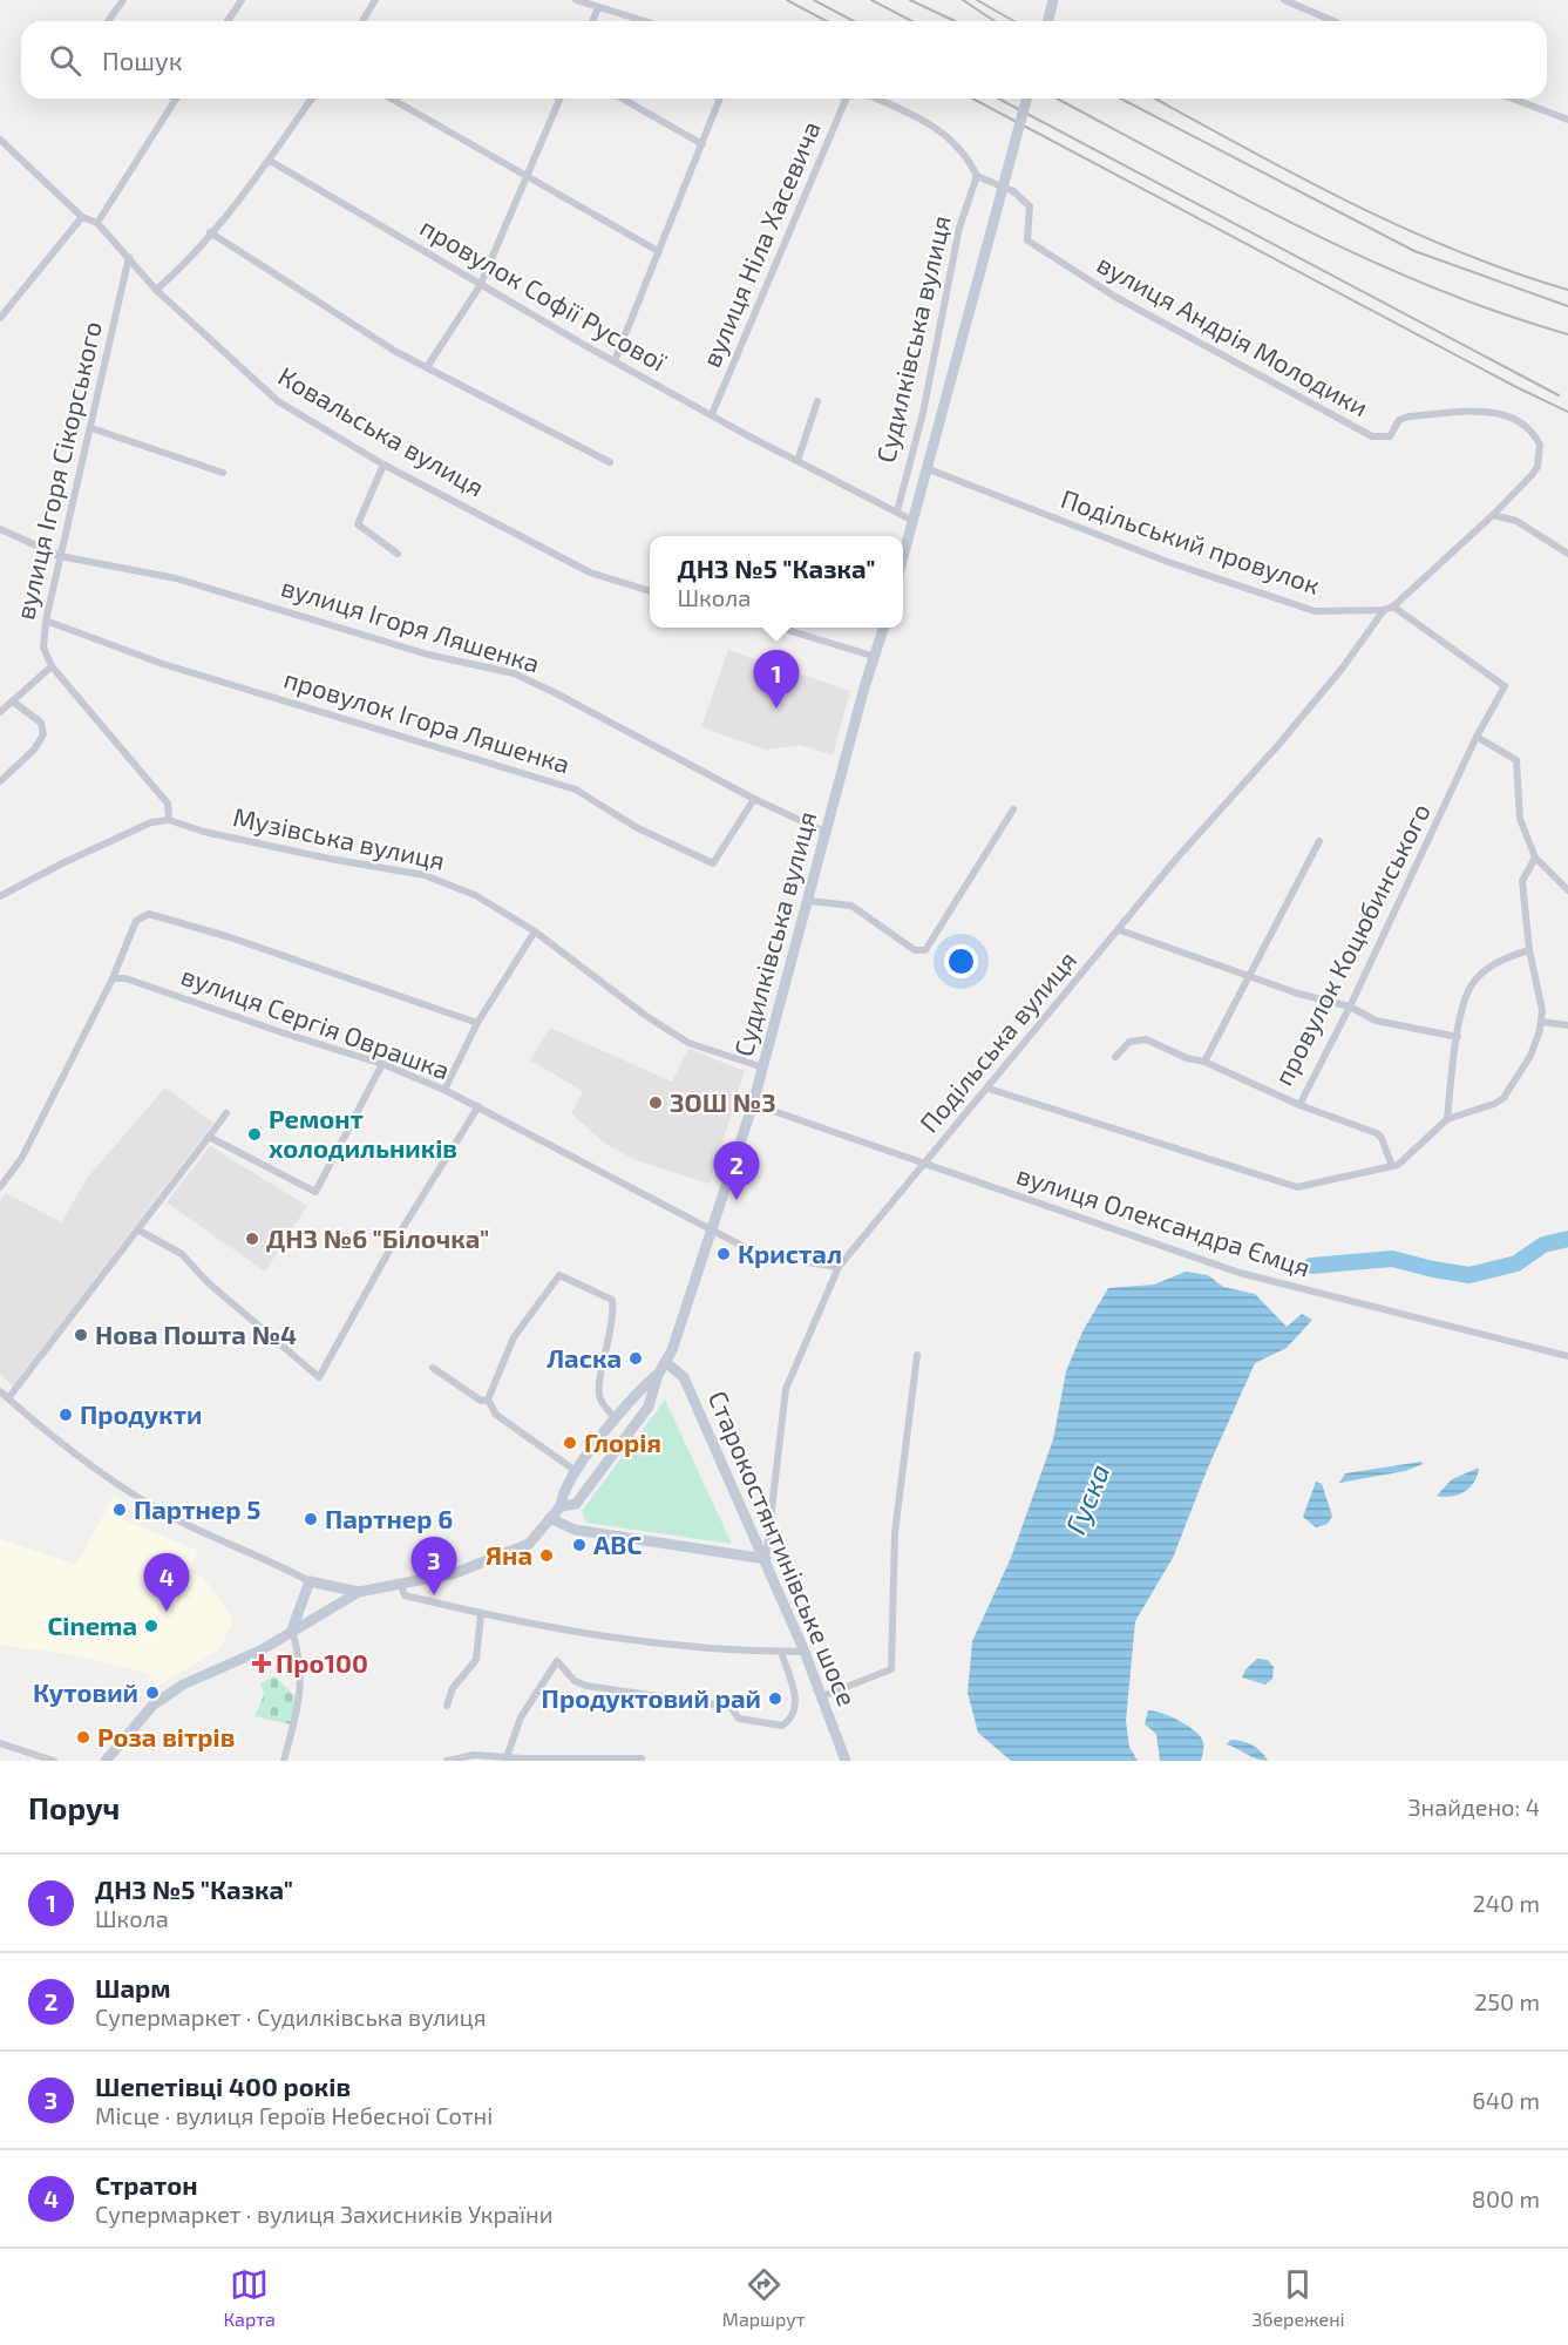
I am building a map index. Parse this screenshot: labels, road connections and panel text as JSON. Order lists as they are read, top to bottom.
{
  "streets": {
    "main road": ["Судилківська вулиця", "Старокостянтинівське шосе"],
    "street": [
      "вулиця Ніла Хасевича",
      "провулок Софії Русової",
      "вулиця Андрія Молодики",
      "Ковальська вулиця",
      "вулиця Ігоря Сікорського",
      "Подільський провулок",
      "вулиця Ігоря Ляшенка",
      "провулок Ігора Ляшенка",
      "Музівська вулиця",
      "провулок Коцюбинського",
      "вулиця Сергія Оврашка",
      "Подільська вулиця",
      "вулиця Олександра Ємця"
    ]
  },
  "crossings": [
    ["вулиця Ніла Хасевича", "провулок Софії Русової"],
    ["провулок Софії Русової", "Судилківська вулиця"],
    ["вулиця Андрія Молодики", "Судилківська вулиця"],
    ["вулиця Андрія Молодики", "Подільський провулок"],
    ["Судилківська вулиця", "Подільський провулок"],
    ["Судилківська вулиця", "вулиця Ігоря Ляшенка"],
    ["Судилківська вулиця", "Музівська вулиця"],
    ["Судилківська вулиця", "вулиця Сергія Оврашка"],
    ["Судилківська вулиця", "вулиця Олександра Ємця"],
    ["Судилківська вулиця", "Старокостянтинівське шосе"],
    ["Ковальська вулиця", "вулиця Ігоря Сікорського"],
    ["вулиця Ігоря Сікорського", "вулиця Ігоря Ляшенка"],
    ["вулиця Ігоря Сікорського", "провулок Ігора Ляшенка"],
    ["Подільський провулок", "провулок Коцюбинського"],
    ["Подільський провулок", "Подільська вулиця"],
    ["вулиця Ігоря Ляшенка", "провулок Ігора Ляшенка"],
    ["вулиця Сергія Оврашка", "Подільська вулиця"],
    ["Подільська вулиця", "вулиця Олександра Ємця"],
    ["Подільська вулиця", "Старокостянтинівське шосе"]
  ],
  "water": ["Гуска"],
  "places": {
    "other": [
      "ЗОШ №3",
      "Ремонт холодильників",
      "ДНЗ №6 \"Білочка\"",
      "Кристал",
      "Нова Пошта №4",
      "Ласка",
      "Продукти",
      "Глорія",
      "Партнер 5",
      "Партнер 6",
      "АВС",
      "Яна",
      "Cinema",
      "Кутовий",
      "Продуктовий рай",
      "Роза вітрів"
    ],
    "health": ["Про100"]
  },
  "page": {
    "search": "Пошук",
    "popup": ["ДНЗ №5 \"Казка\"", "Школа"],
    "pins": [
      "1",
      "2",
      "3",
      "4"
    ],
    "heading": ["Поруч", "Знайдено: 4"],
    "list": [
      {
        "mark": "1",
        "name": "ДНЗ №5 \"Казка\"",
        "note": "Школа",
        "value": "240 m"
      },
      {
        "mark": "2",
        "name": "Шарм",
        "note": "Супермаркет · Судилківська вулиця",
        "value": "250 m"
      },
      {
        "mark": "3",
        "name": "Шепетівці 400 років",
        "note": "Місце · вулиця Героїв Небесної Сотні",
        "value": "640 m"
      },
      {
        "mark": "4",
        "name": "Стратон",
        "note": "Супермаркет · вулиця Захисників України",
        "value": "800 m"
      }
    ],
    "nav": ["Карта", "Маршрут", "Збережені"]
  }
}
